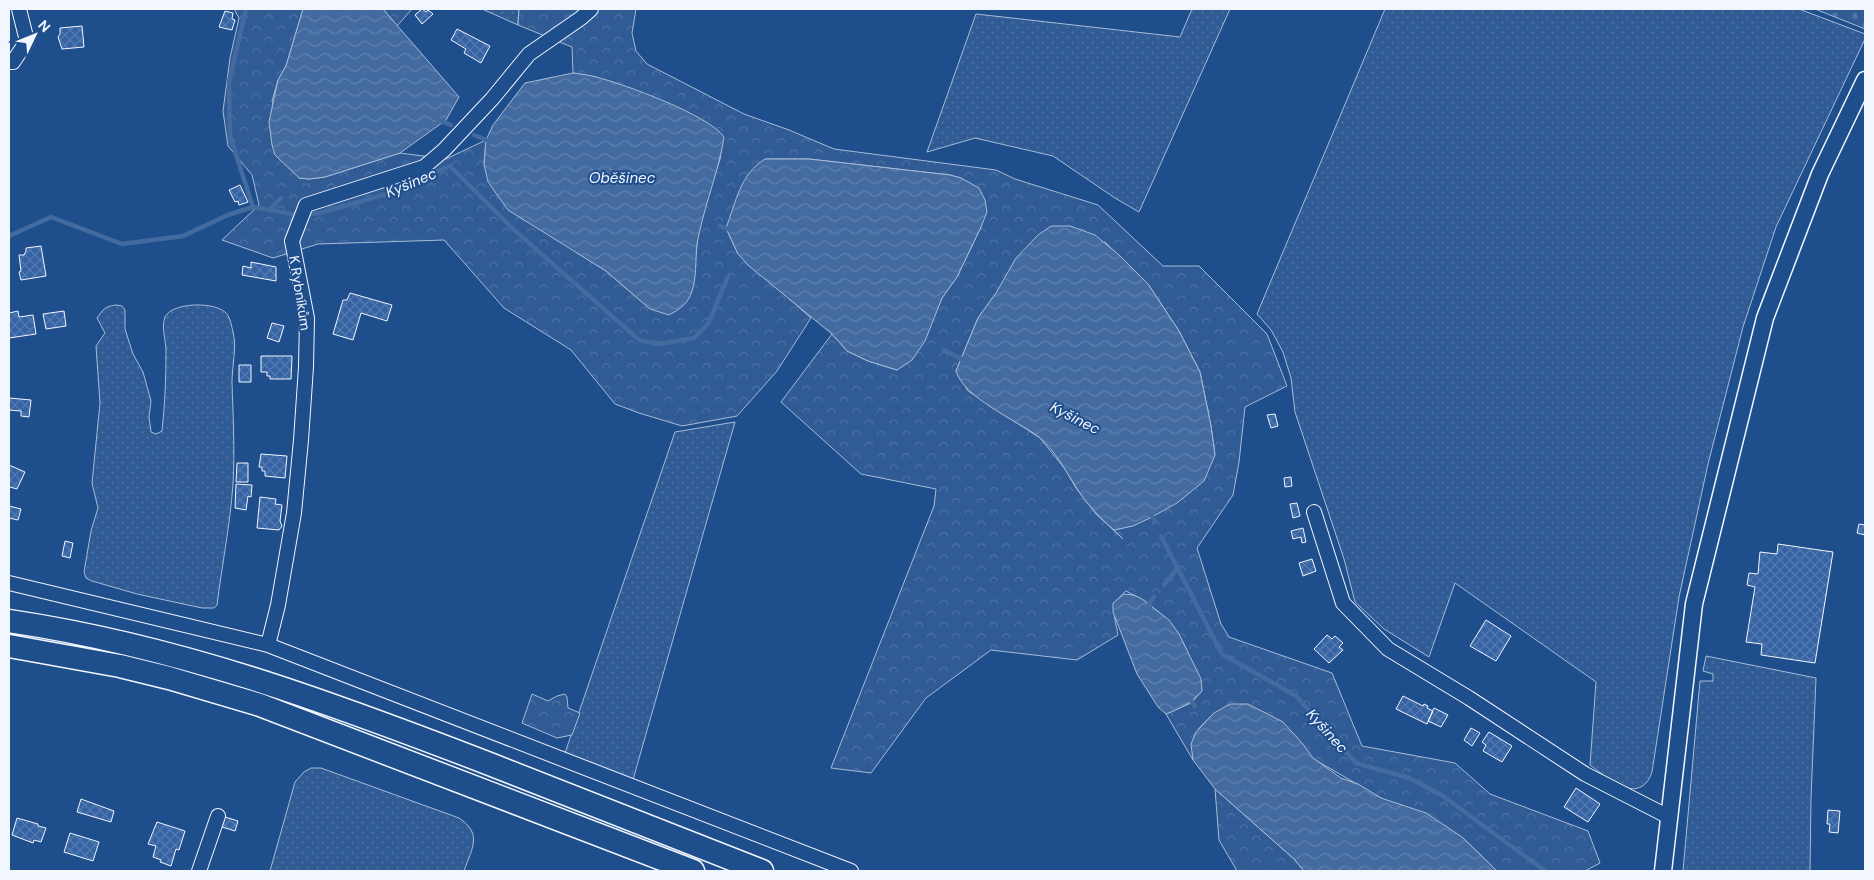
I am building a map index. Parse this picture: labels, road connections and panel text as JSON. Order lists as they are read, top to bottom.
{
  "streets": {
    "street": ["K Rybníkům"]
  },
  "water": ["Oběšinec", "Kyšinec"],
  "north": "top right"
}
